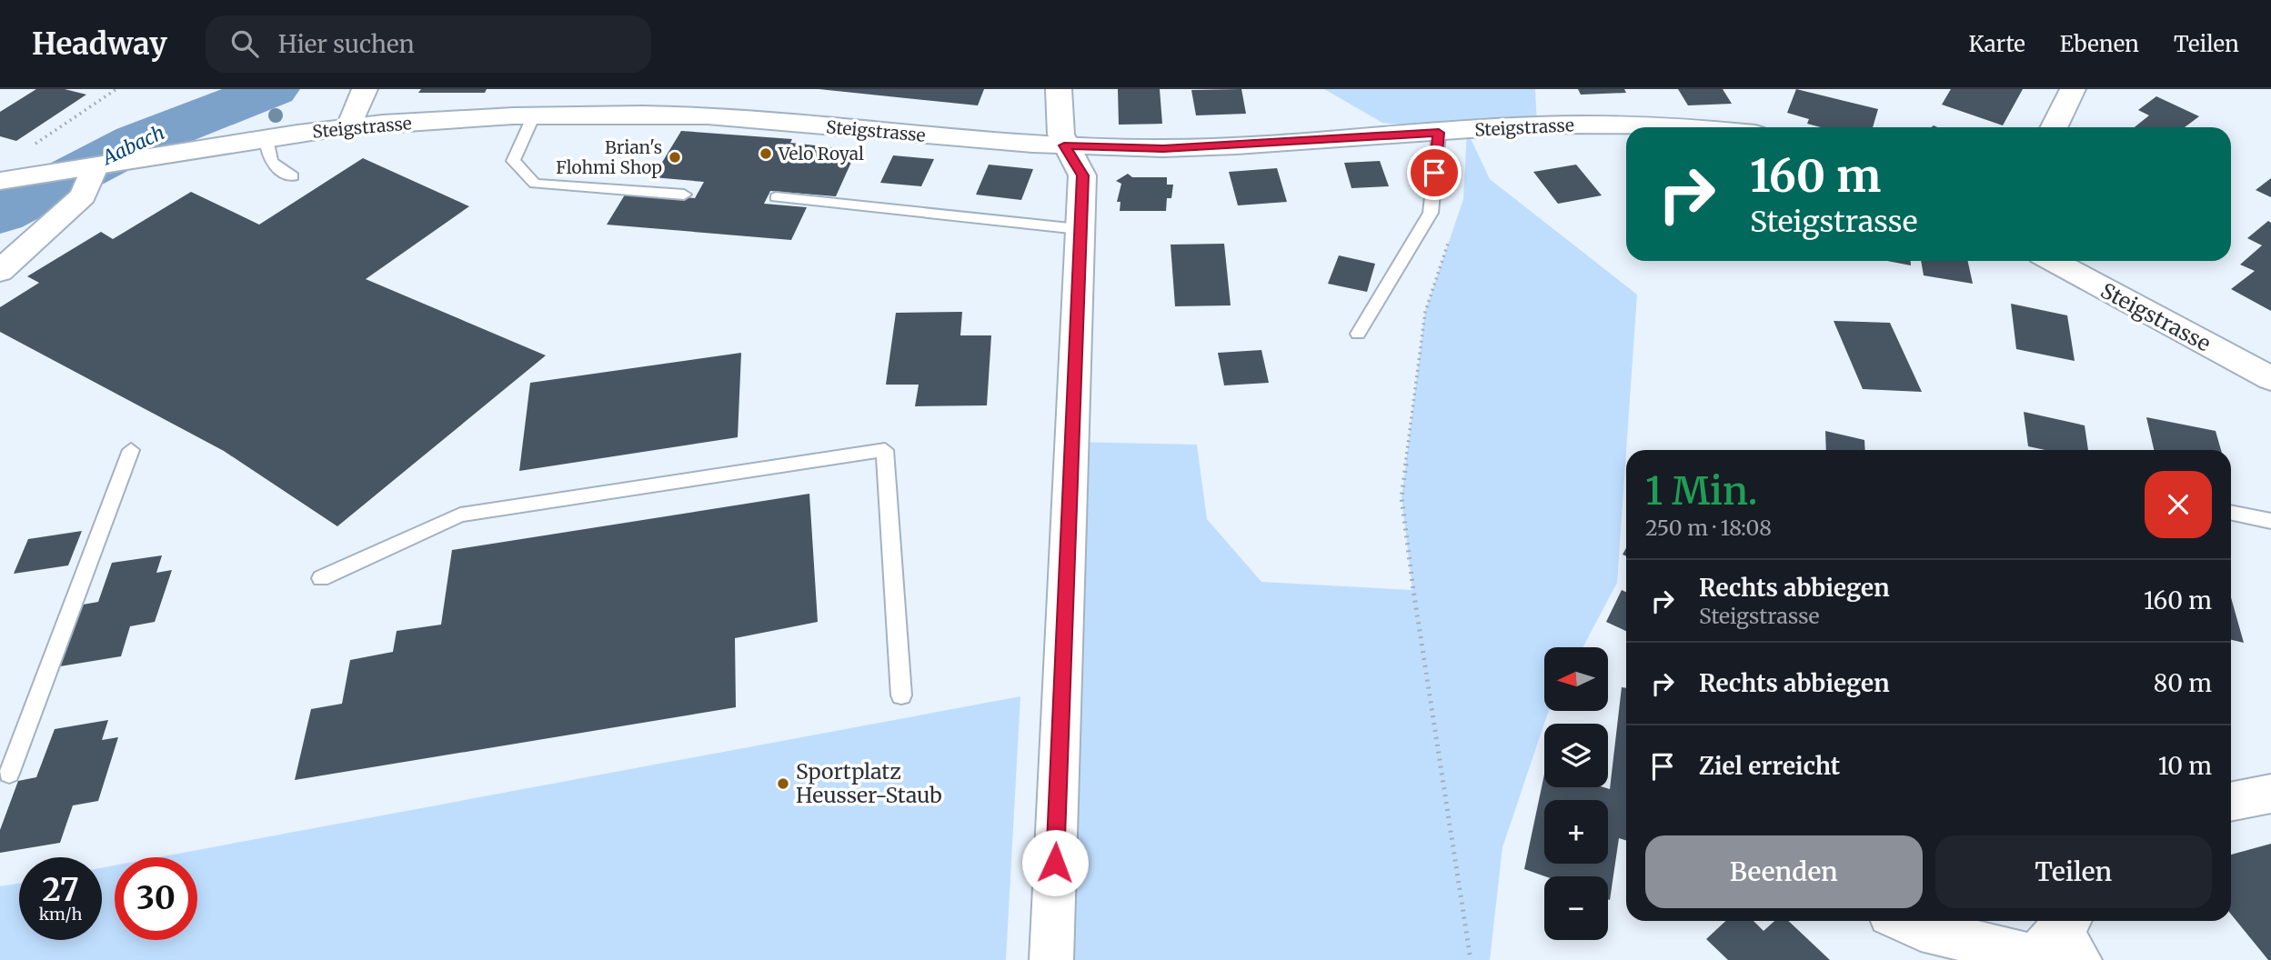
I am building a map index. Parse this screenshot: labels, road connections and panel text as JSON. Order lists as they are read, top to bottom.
{
  "streets": {
    "street": ["Steigstrasse"]
  },
  "water": ["Aabach"],
  "places": ["Velo Royal", "Brian's Flohmi Shop", "Sportplatz Heusser-Staub"],
  "north": "left",
  "page": {
    "header": "Headway",
    "search": "Hier suchen",
    "nav": ["Karte", "Ebenen", "Teilen"],
    "turn": ["160 m", "Steigstrasse"],
    "heading": ["1 Min.", "250 m · 18:08"],
    "list": [
      {
        "name": "Rechts abbiegen",
        "note": "Steigstrasse",
        "value": "160 m"
      },
      {
        "name": "Rechts abbiegen",
        "value": "80 m"
      },
      {
        "name": "Ziel erreicht",
        "value": "10 m"
      }
    ],
    "map_buttons": ["+", "−"],
    "buttons": ["Beenden", "Teilen"],
    "speed": "27 km/h",
    "limit": "30"
  }
}
